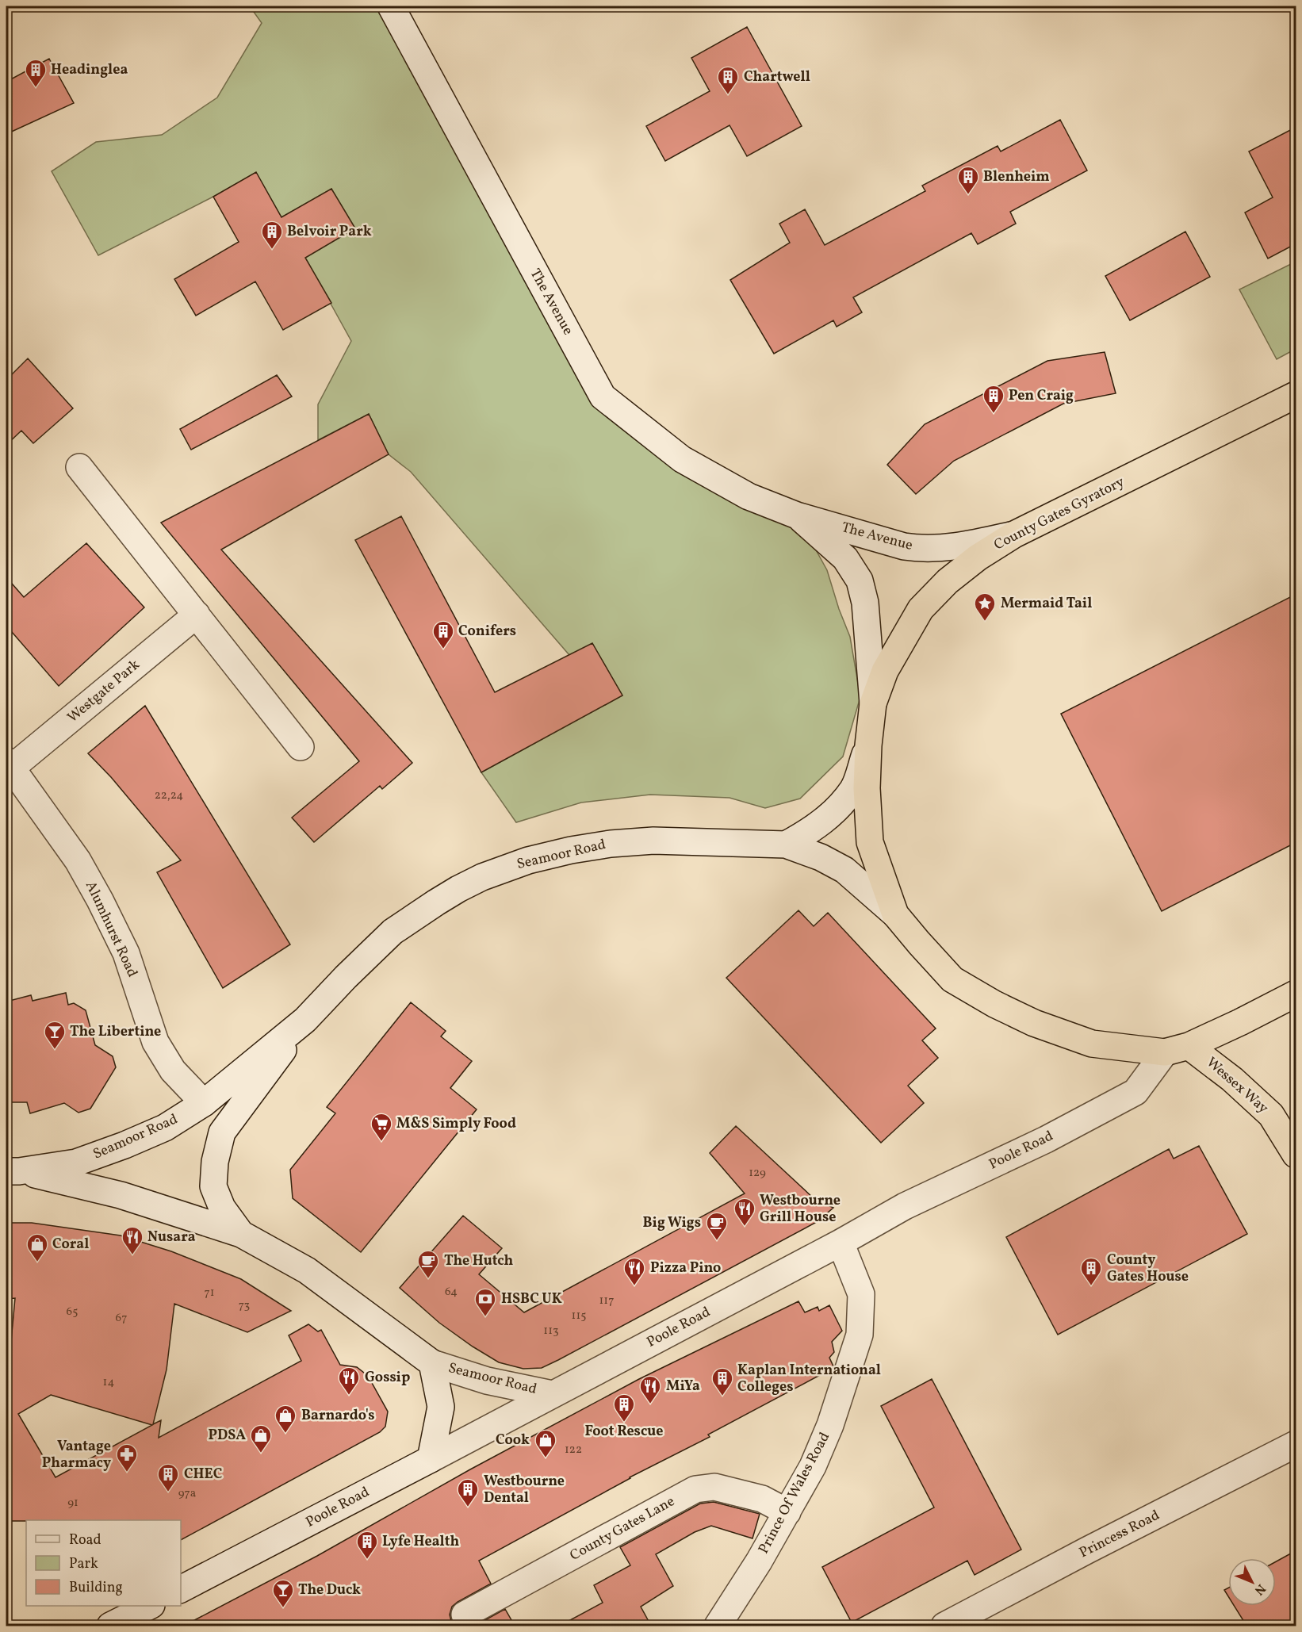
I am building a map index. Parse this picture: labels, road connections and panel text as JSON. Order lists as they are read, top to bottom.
{
  "streets": {
    "highway": ["County Gates Gyratory", "Wessex Way"],
    "street": [
      "The Avenue",
      "Westgate Park",
      "Seamoor Road",
      "Alumhurst Road",
      "Poole Road",
      "Prince Of Wales Road",
      "County Gates Lane",
      "Princess Road"
    ]
  },
  "crossings": [
    ["The Avenue", "County Gates Gyratory"],
    ["County Gates Gyratory", "Seamoor Road"],
    ["County Gates Gyratory", "Wessex Way"],
    ["County Gates Gyratory", "Poole Road"],
    ["Westgate Park", "Alumhurst Road"],
    ["Seamoor Road", "Alumhurst Road"],
    ["Seamoor Road", "Poole Road"],
    ["Wessex Way", "Poole Road"],
    ["Poole Road", "Prince Of Wales Road"],
    ["Prince Of Wales Road", "County Gates Lane"]
  ],
  "places": {
    "building": [
      "Headinglea",
      "Chartwell",
      "Blenheim",
      "Belvoir Park",
      "Pen Craig",
      "Conifers",
      "County Gates House",
      "Kaplan International Colleges",
      "Foot Rescue",
      "CHEC",
      "Westbourne Dental",
      "Lyfe Health"
    ],
    "place": ["Mermaid Tail"],
    "bar": ["The Libertine", "The Duck"],
    "supermarket": ["M&S Simply Food"],
    "restaurant": [
      "Westbourne Grill House",
      "Nusara",
      "Pizza Pino",
      "Gossip",
      "MiYa"
    ],
    "cafe": ["Big Wigs", "The Hutch"],
    "shop": [
      "Coral",
      "Barnardo's",
      "PDSA",
      "Cook"
    ],
    "bank": ["HSBC UK"],
    "pharmacy": ["Vantage Pharmacy"]
  },
  "house_numbers": [
    "22,24",
    "129",
    "64",
    "71",
    "117",
    "73",
    "65",
    "115",
    "67",
    "113",
    "14",
    "122",
    "97a",
    "91"
  ],
  "legend": ["Road", "Park", "Building"],
  "north": "bottom right"
}
